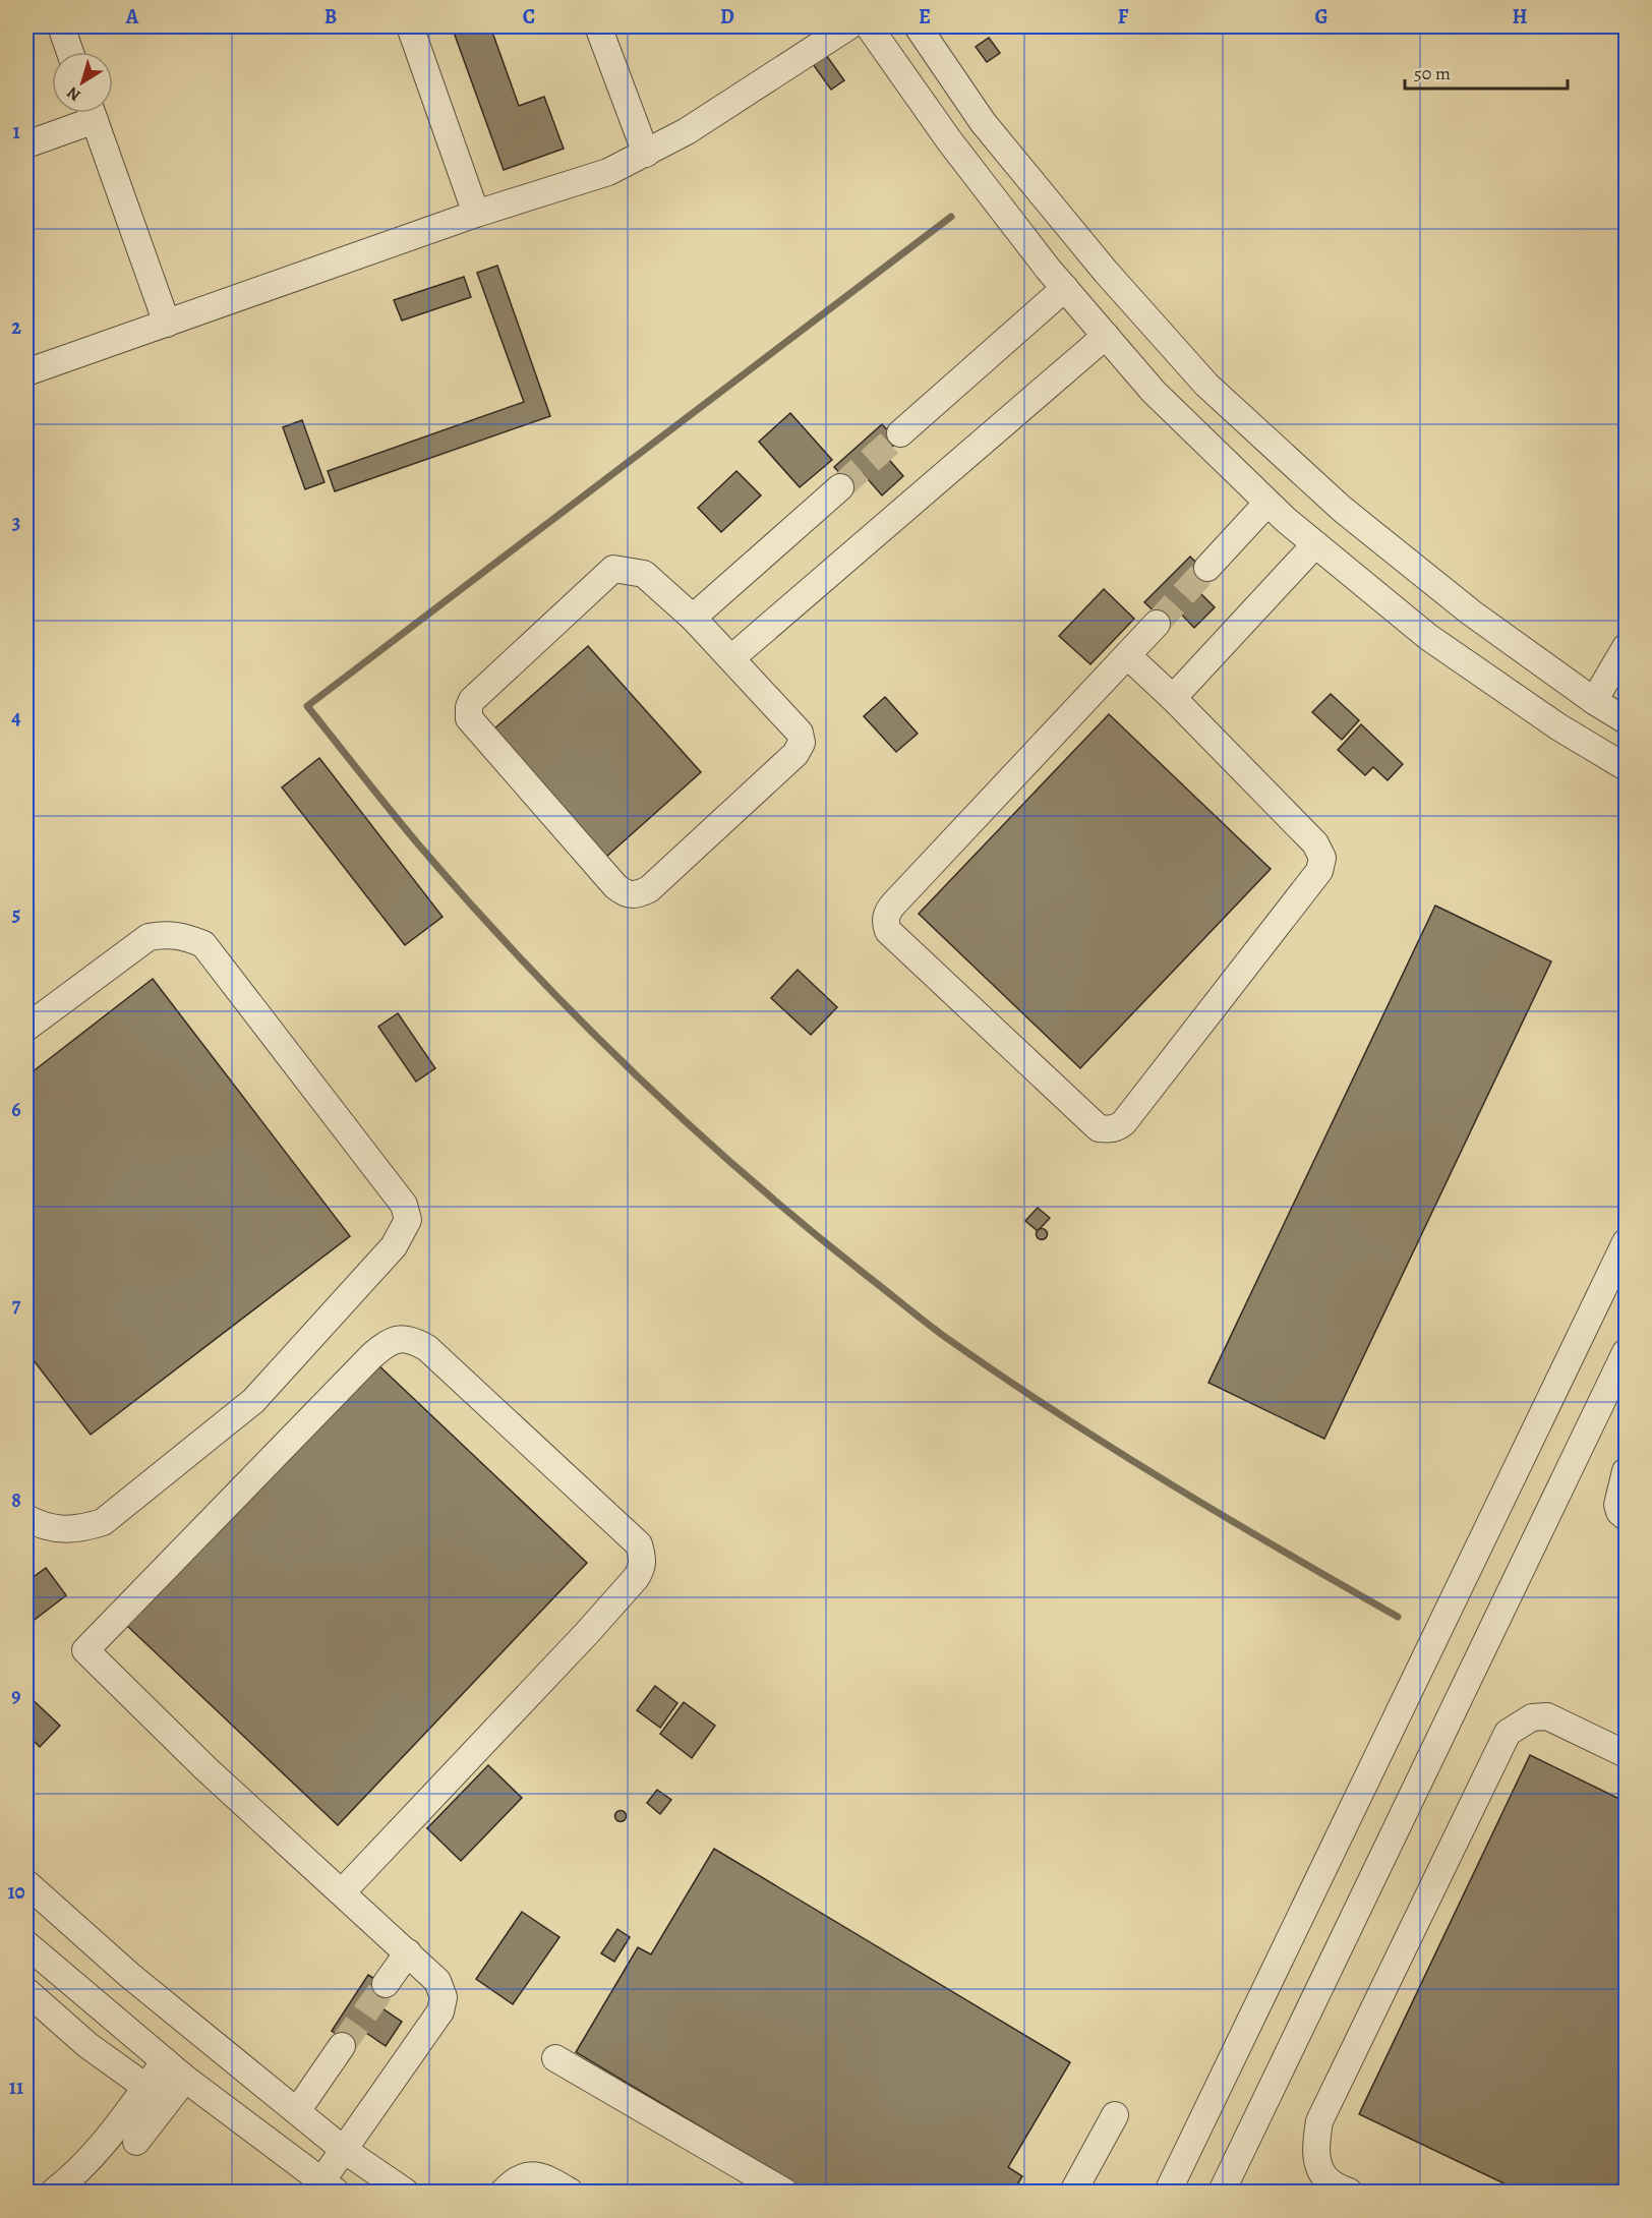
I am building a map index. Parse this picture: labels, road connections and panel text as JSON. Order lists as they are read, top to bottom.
{
  "scale_bar": "50 m",
  "north": "bottom left",
  "grid": {
    "columns": [
      "A",
      "B",
      "C",
      "D",
      "E",
      "F",
      "G",
      "H"
    ],
    "rows": [
      "1",
      "2",
      "3",
      "4",
      "5",
      "6",
      "7",
      "8",
      "9",
      "10",
      "11"
    ]
  }
}
